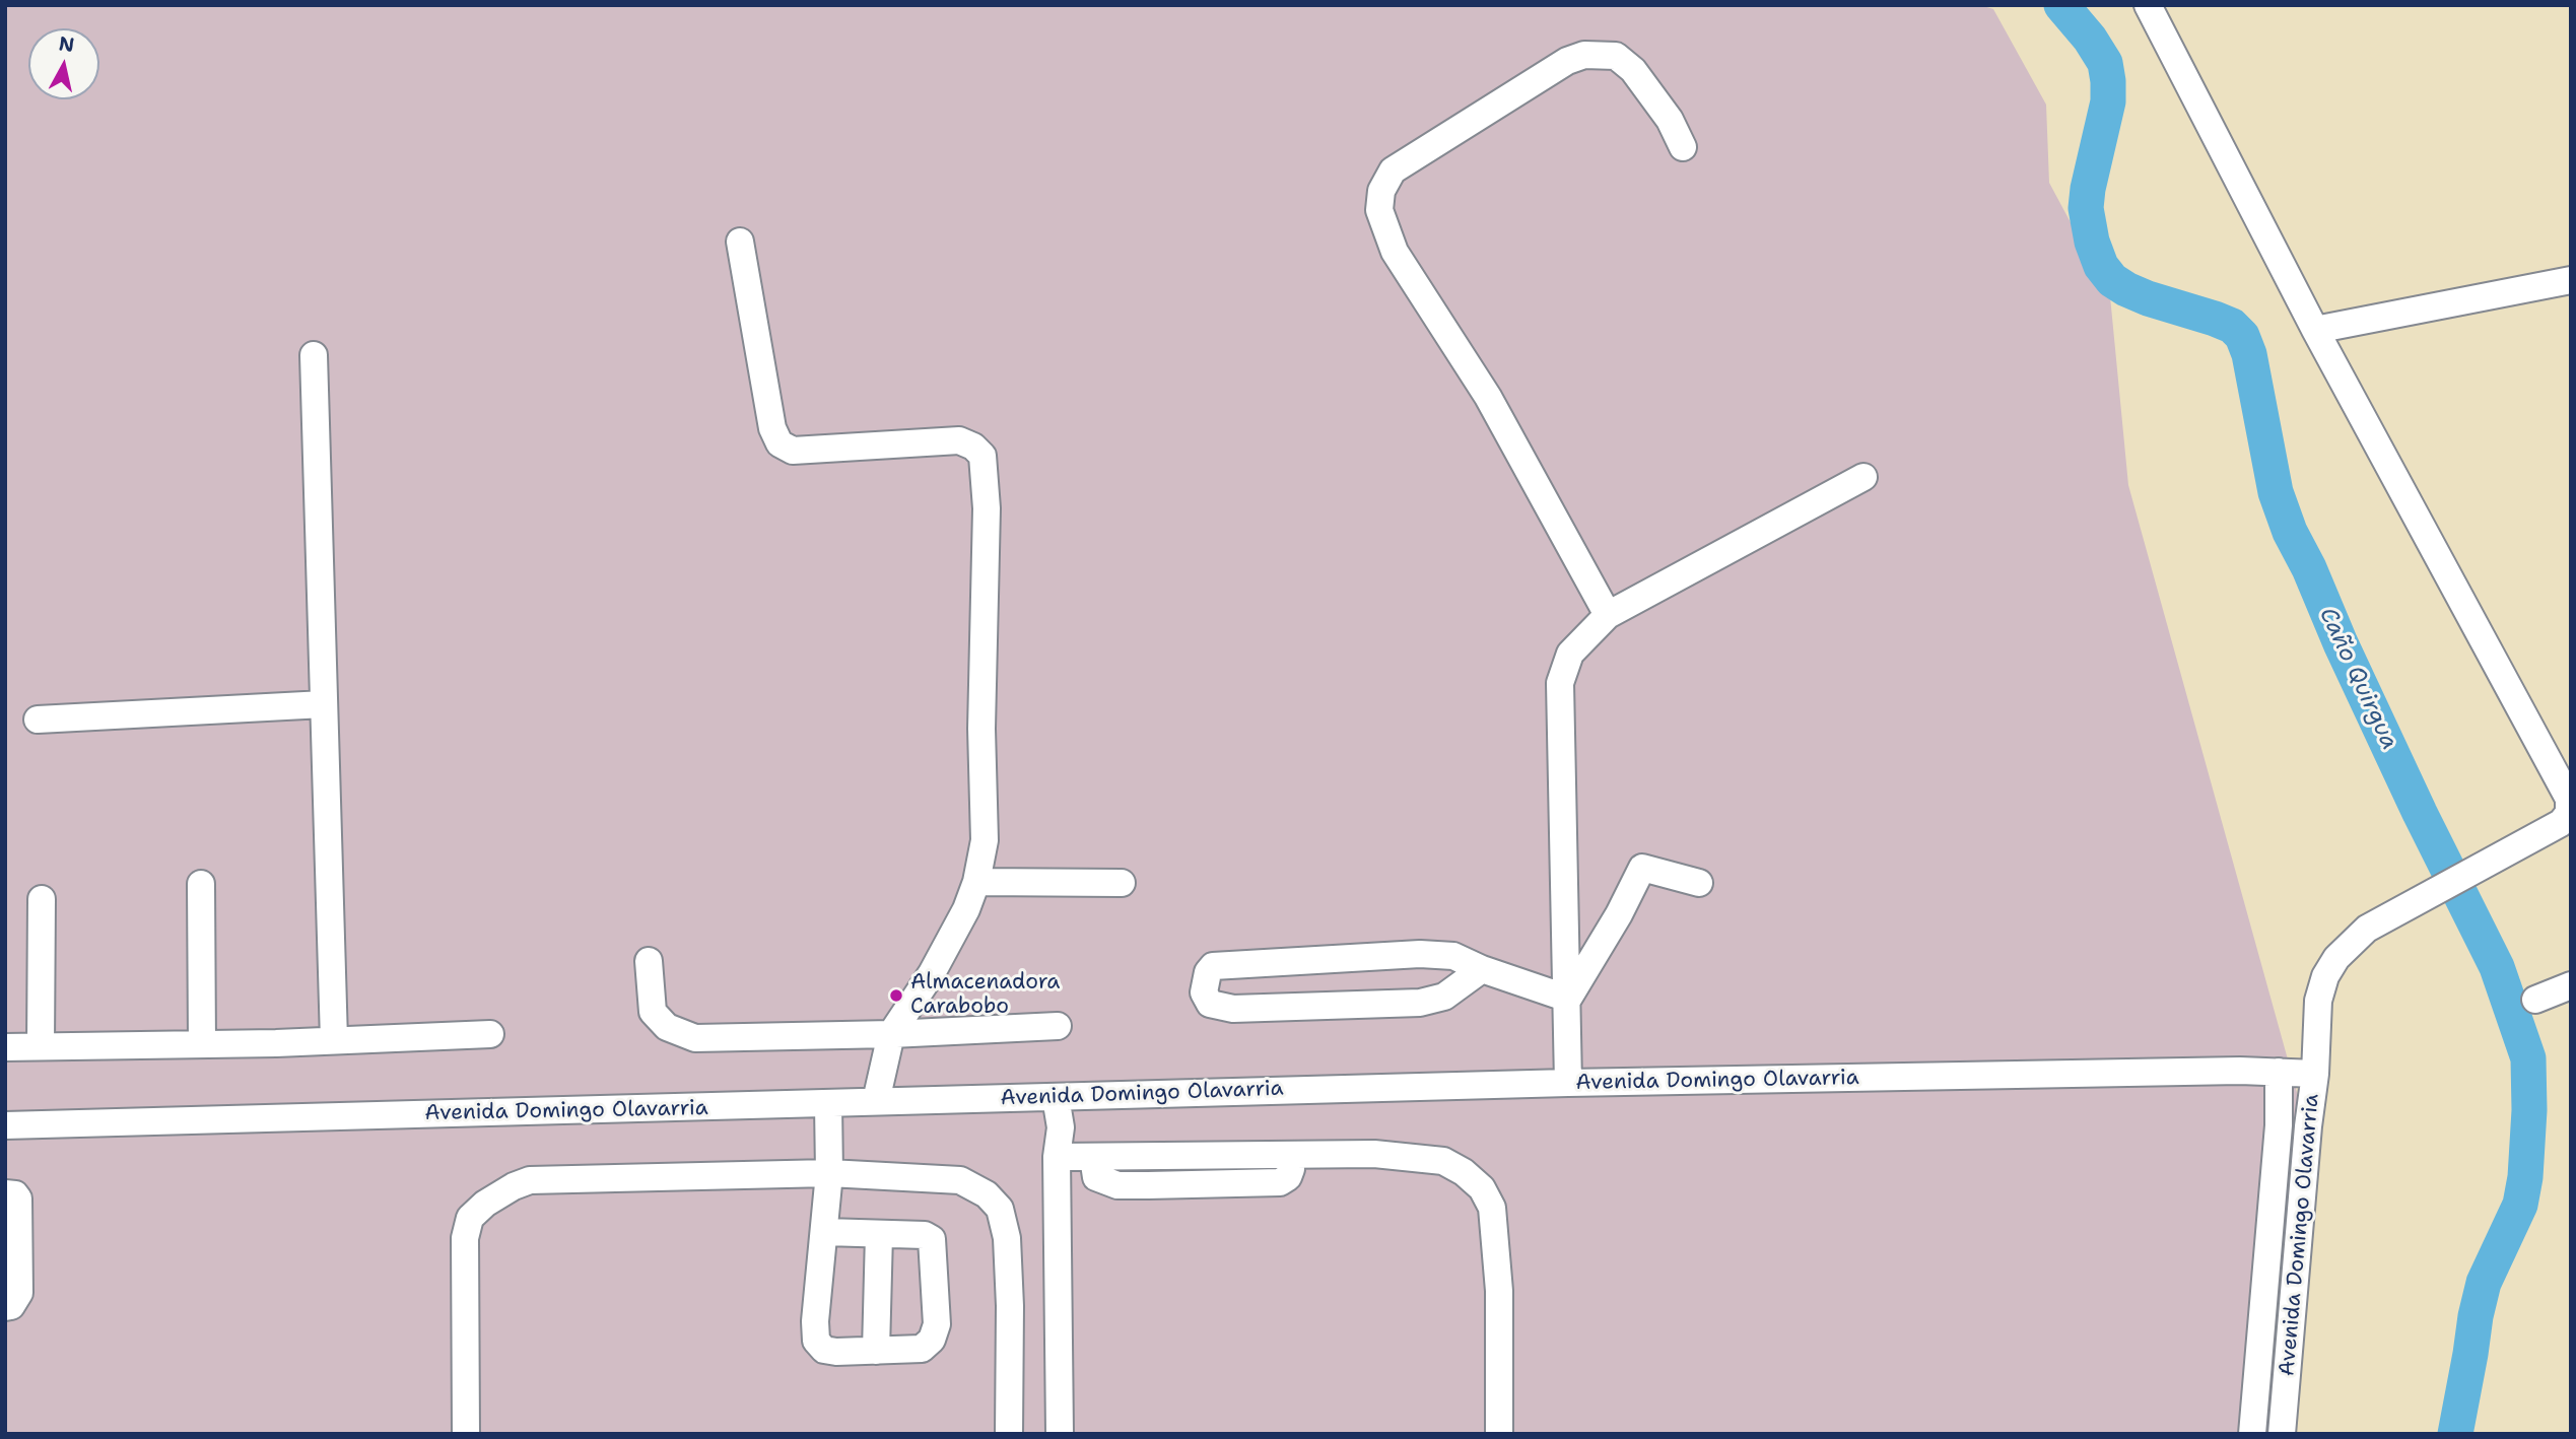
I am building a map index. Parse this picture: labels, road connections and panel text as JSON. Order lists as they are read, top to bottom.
{
  "streets": {
    "street": ["Avenida Domingo Olavarria"]
  },
  "water": ["Caño Quirgua"],
  "places": ["Almacenadora Carabobo"],
  "north": "top"
}
